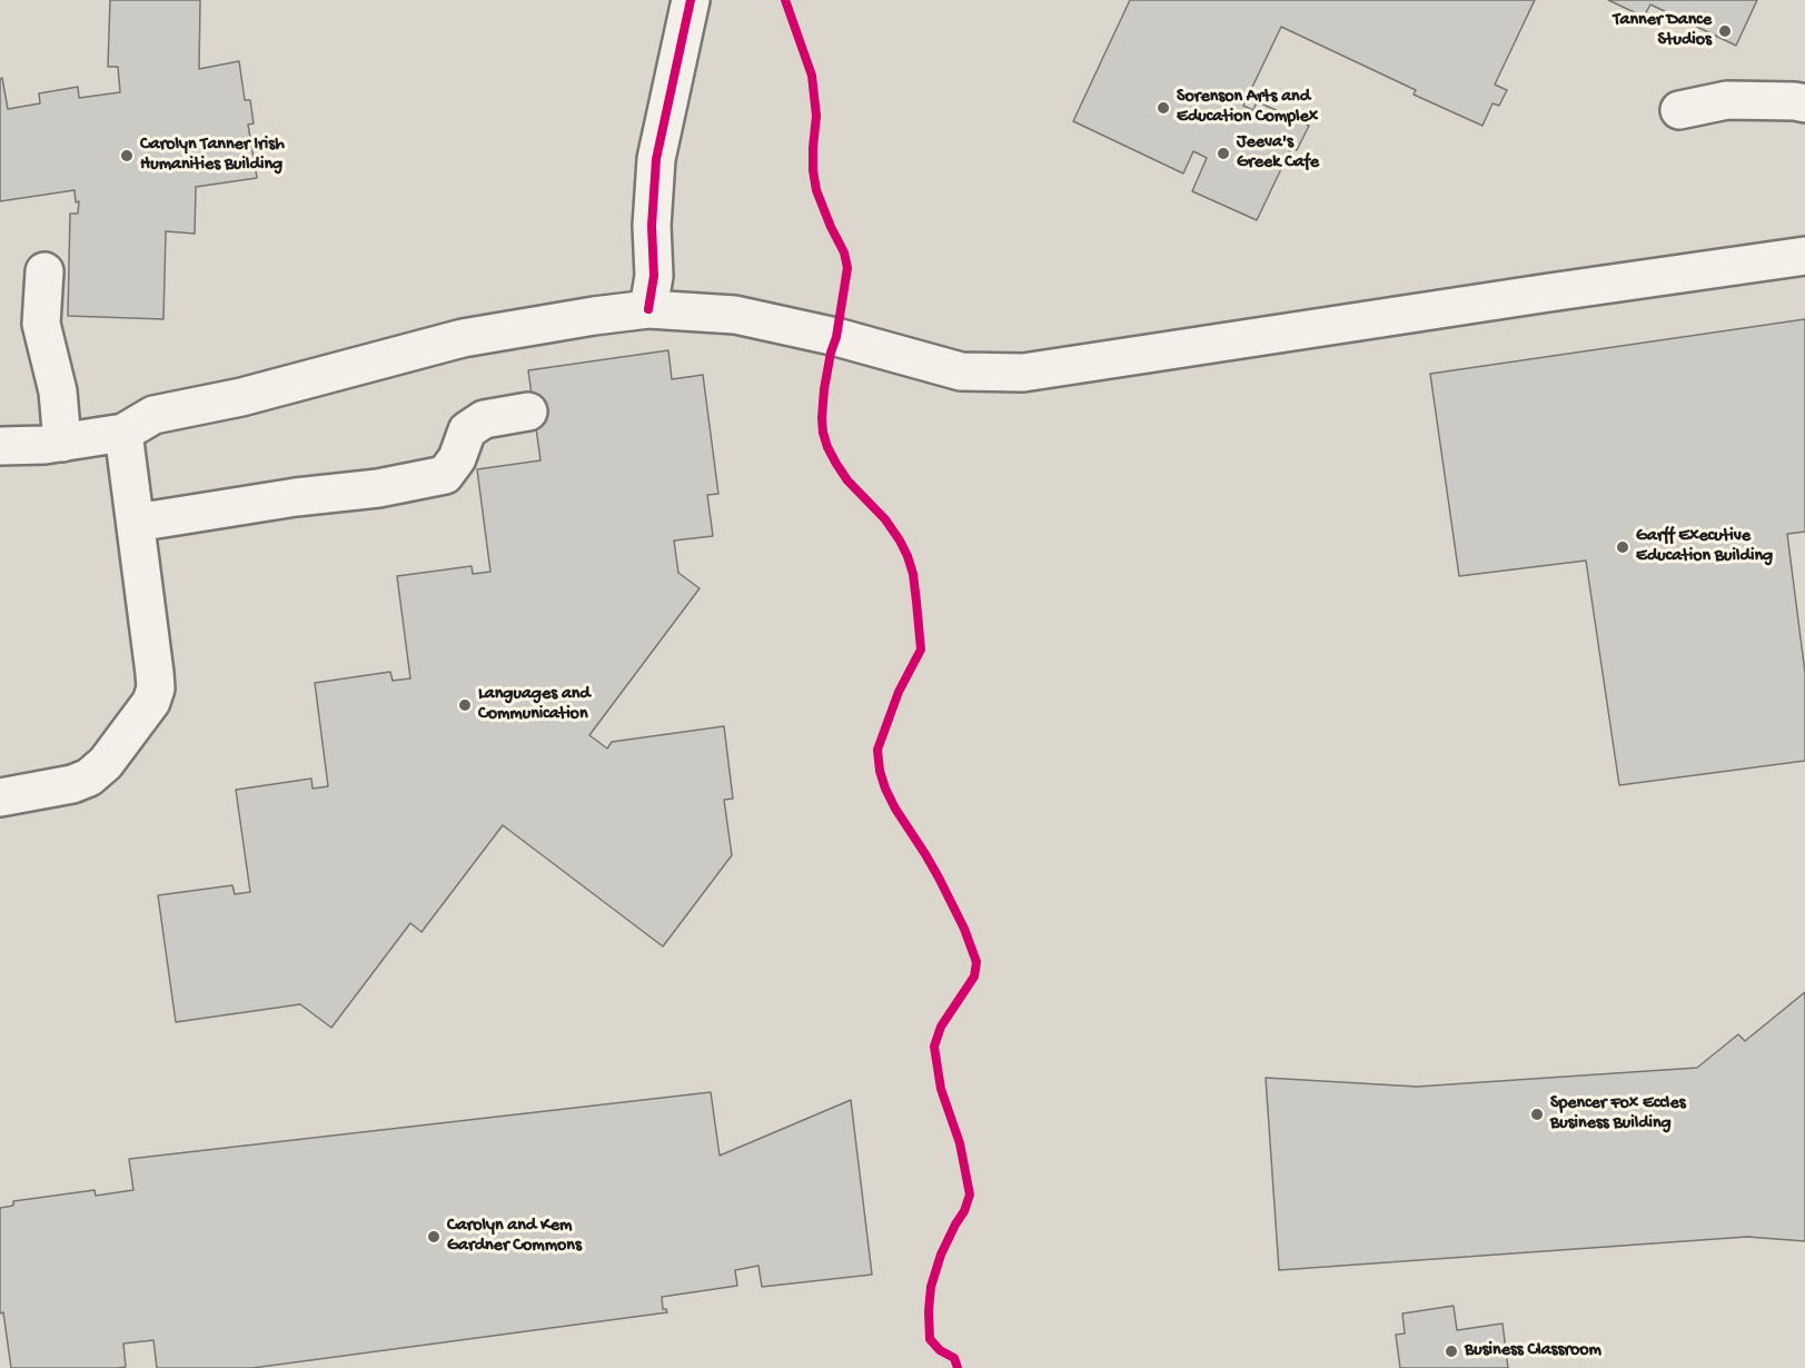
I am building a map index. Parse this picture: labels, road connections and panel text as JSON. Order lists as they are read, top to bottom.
{
  "places": [
    "Tanner Dance Studios",
    "Sorenson Arts and Education Complex",
    "Jeeva's Greek Cafe",
    "Carolyn Tanner Irish Humanities Building",
    "Garff Executive Education Building",
    "Languages and Communication",
    "Spencer Fox Eccles Business Building",
    "Carolyn and Kem Gardner Commons",
    "Business Classroom"
  ]
}
